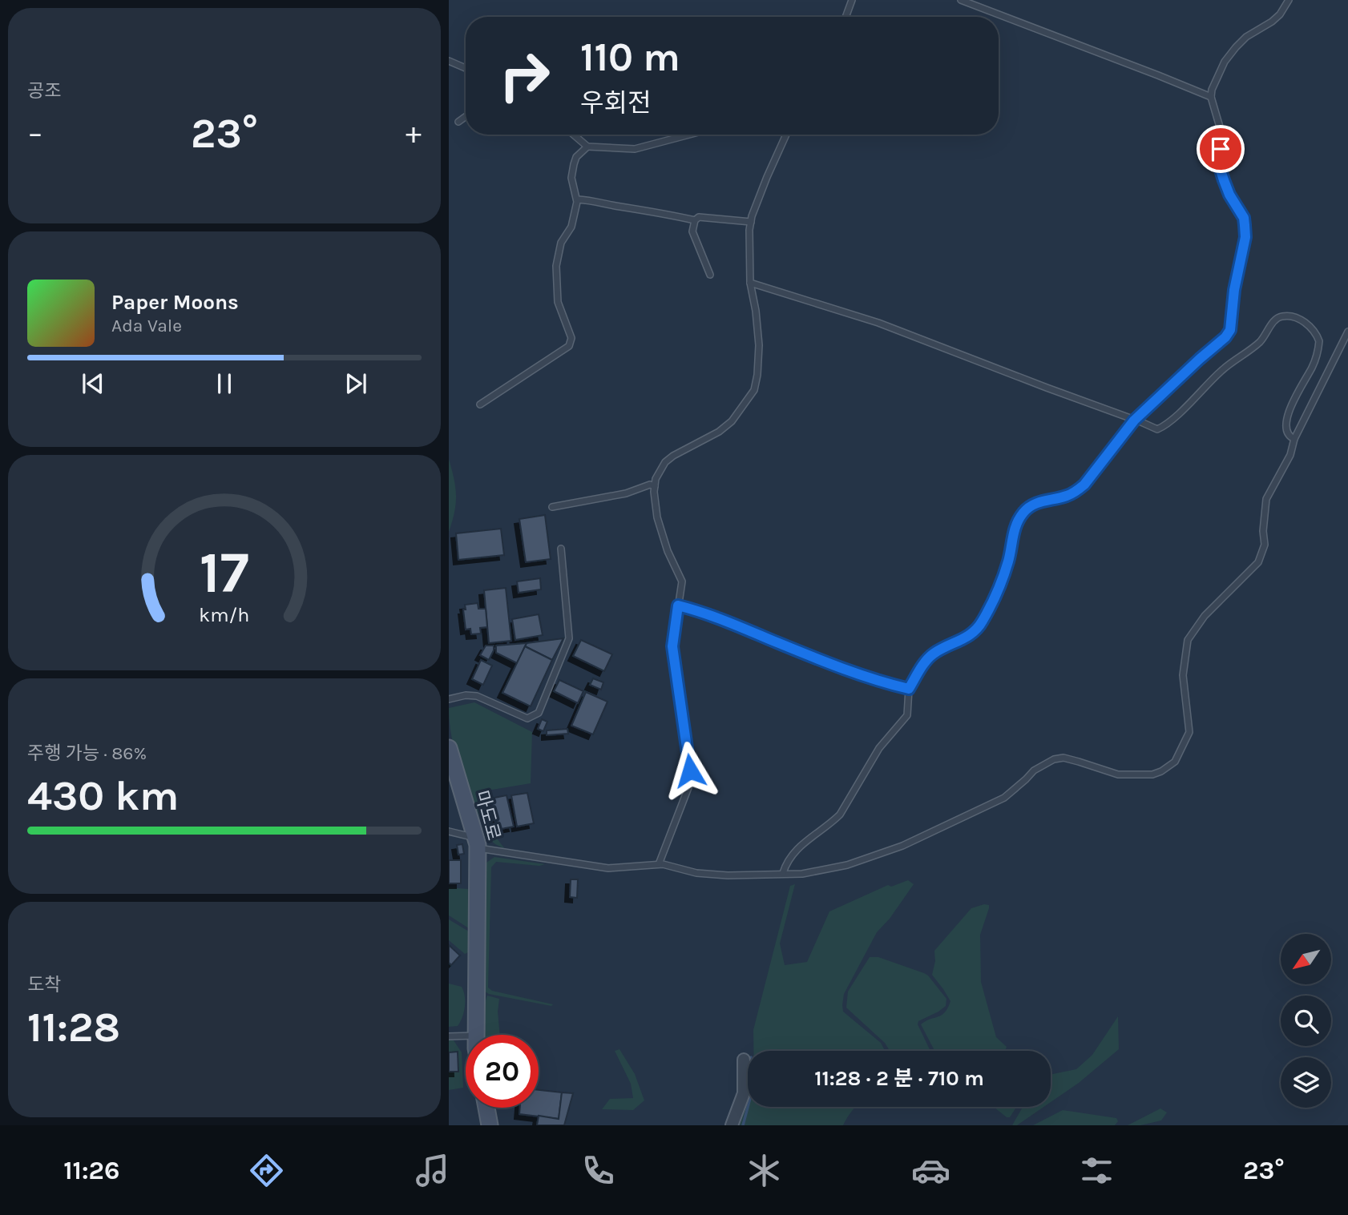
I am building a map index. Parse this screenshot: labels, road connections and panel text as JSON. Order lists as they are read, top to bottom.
{
  "streets": {
    "main road": ["마도로"]
  },
  "north": "bottom left",
  "page": {
    "tile": [
      "공조",
      ["주행 가능 · 86%", "430 km"],
      ["도착", "11:28"]
    ],
    "turn": ["110 m", "우회전"],
    "heat": ["−", "23°", "+"],
    "song": ["Paper Moons", "Ada Vale"],
    "limit": "20",
    "trip": "11:28 · 2 분 · 710 m",
    "tabs": ["11:26", "23°"],
    "gauge": ["17", "km/h"]
  }
}
